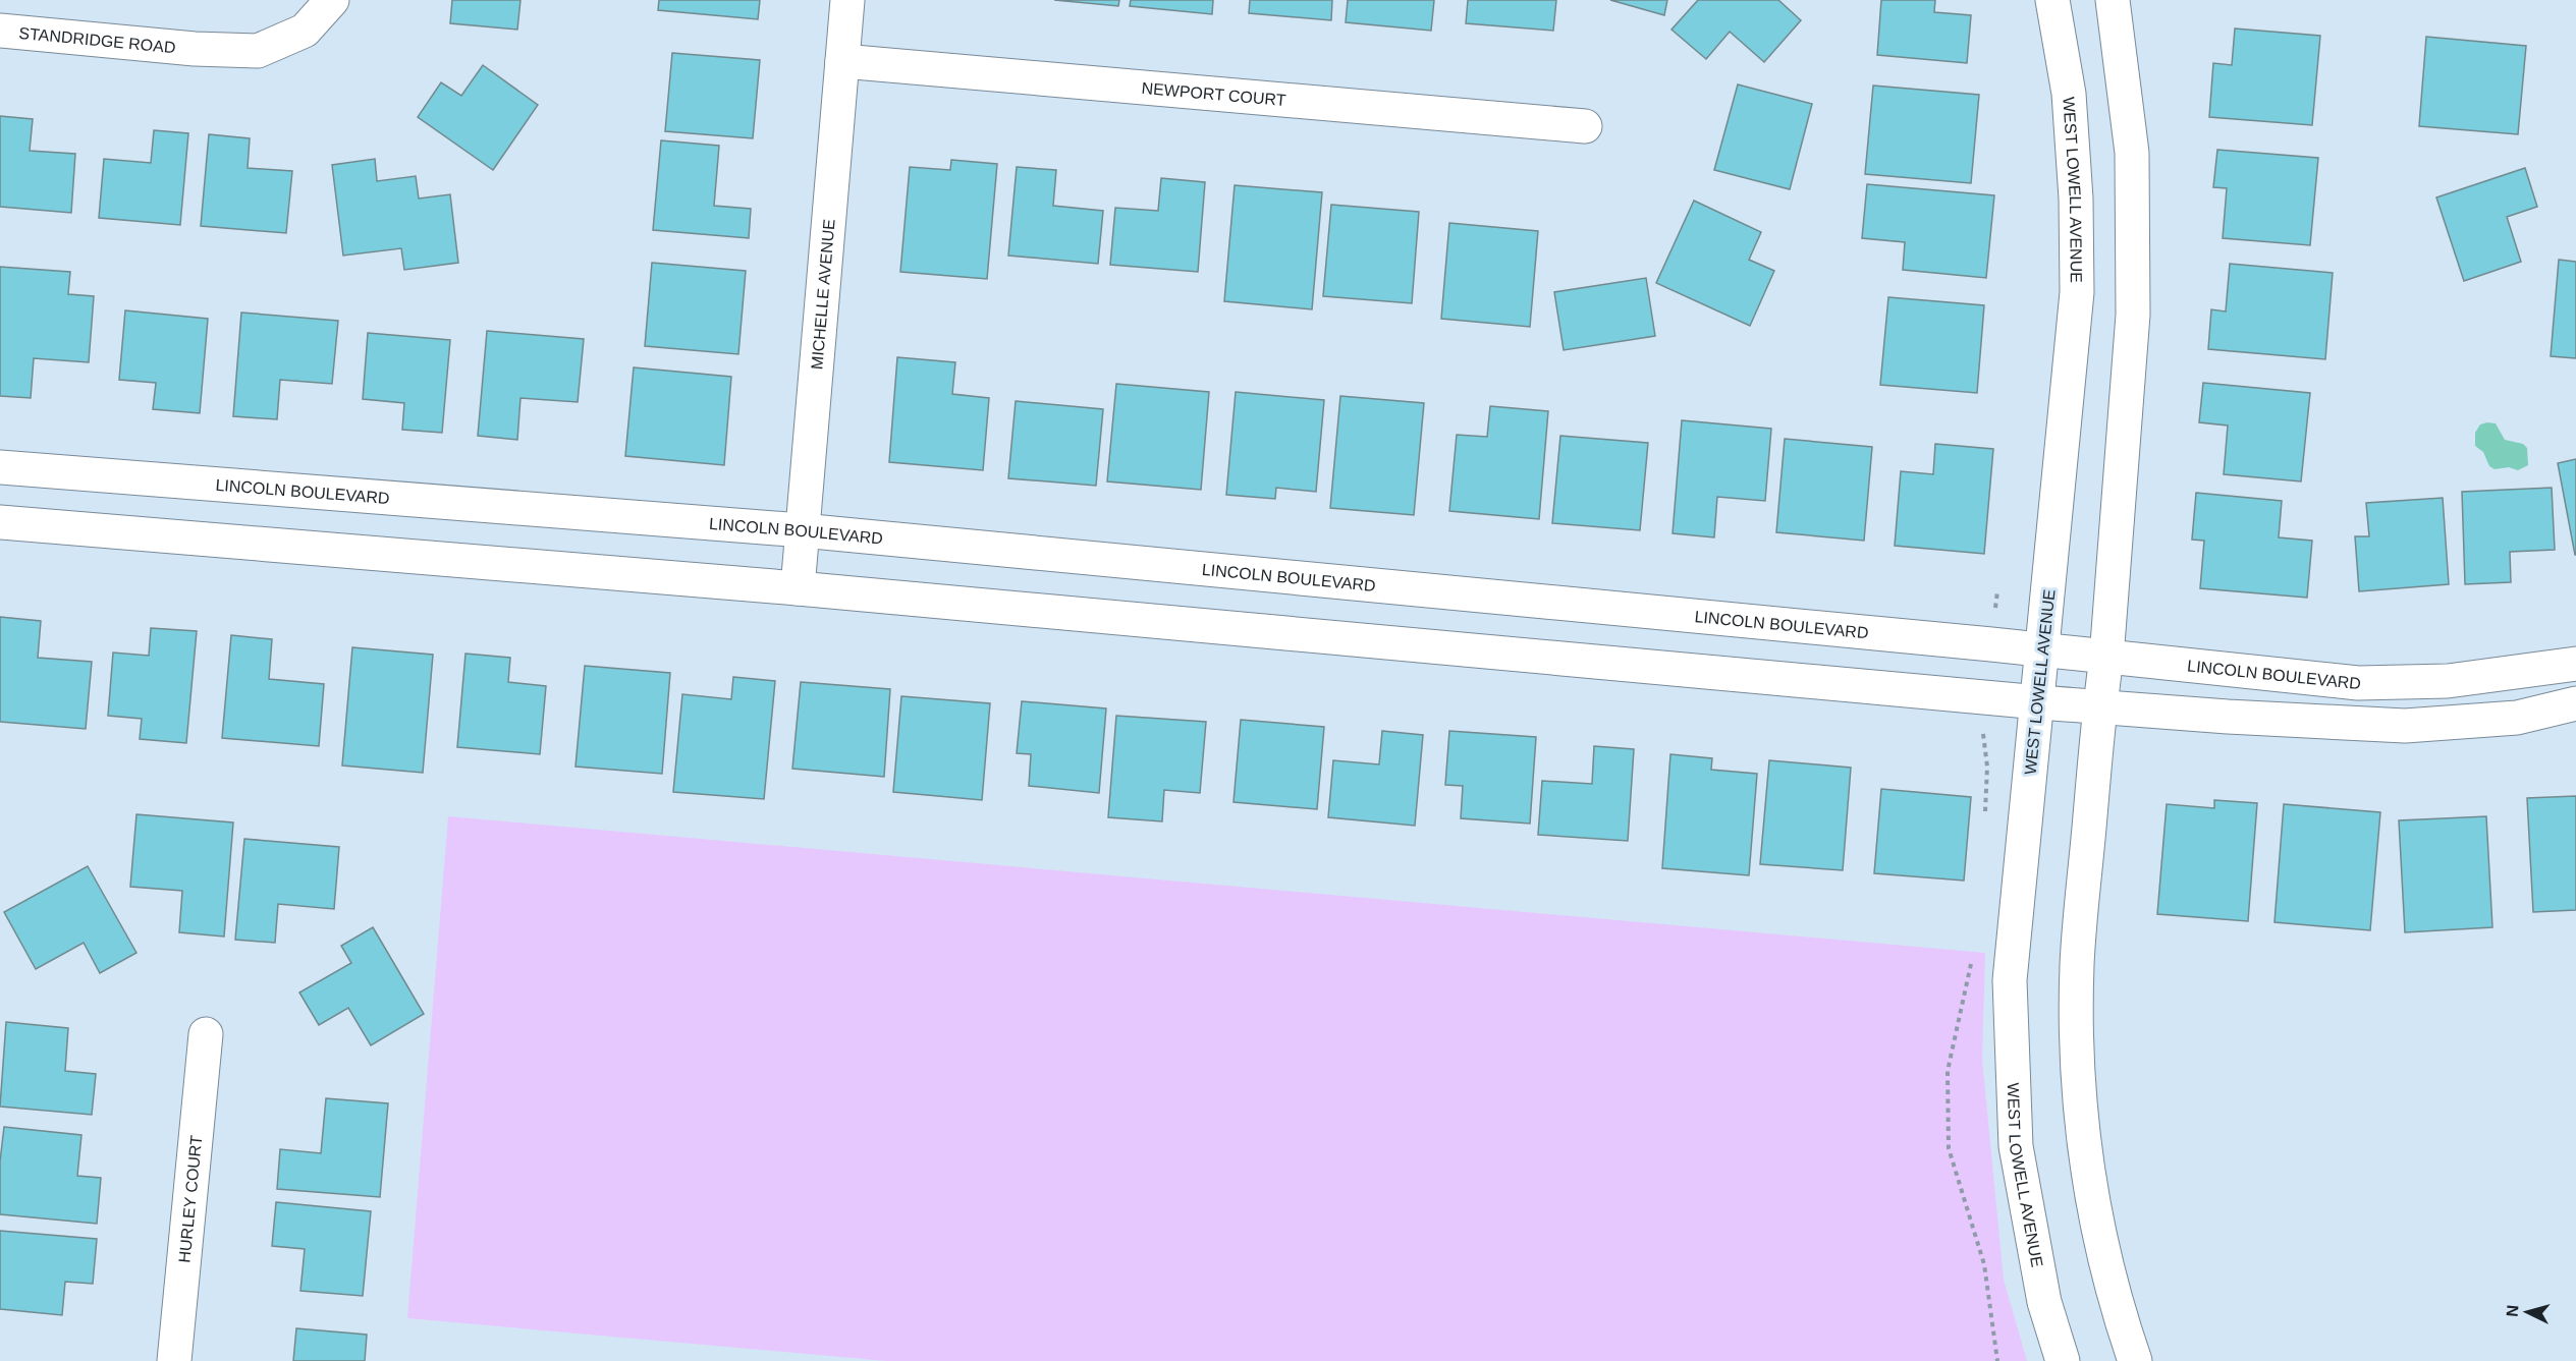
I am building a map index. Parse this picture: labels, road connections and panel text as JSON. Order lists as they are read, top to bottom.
{
  "streets": {
    "street": [
      "STANDRIDGE ROAD",
      "NEWPORT COURT",
      "WEST LOWELL AVENUE",
      "MICHELLE AVENUE",
      "LINCOLN BOULEVARD",
      "HURLEY COURT"
    ]
  },
  "crossings": [
    ["NEWPORT COURT", "MICHELLE AVENUE"],
    ["WEST LOWELL AVENUE", "LINCOLN BOULEVARD"],
    ["MICHELLE AVENUE", "LINCOLN BOULEVARD"]
  ],
  "north": "left"
}
